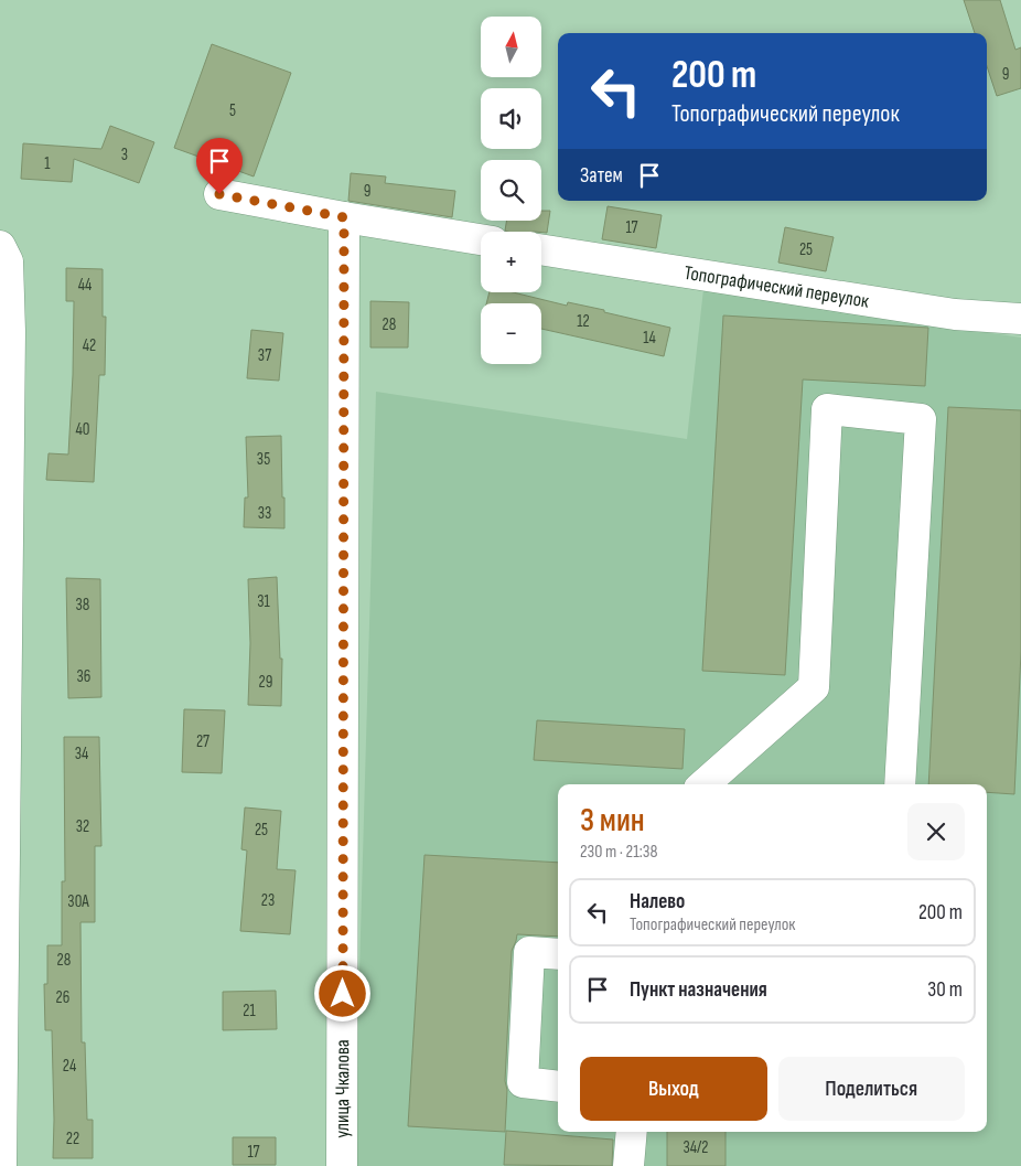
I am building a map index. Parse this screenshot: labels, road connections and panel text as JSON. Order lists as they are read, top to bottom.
{
  "streets": {
    "street": ["Топографический переулок", "улица Чкалова"]
  },
  "house_numbers": [
    "9",
    "5",
    "3",
    "1",
    "9",
    "17",
    "25",
    "44",
    "12",
    "28",
    "14",
    "42",
    "37",
    "40",
    "35",
    "33",
    "31",
    "38",
    "36",
    "29",
    "27",
    "34",
    "32",
    "25",
    "23",
    "30А",
    "28",
    "26",
    "21",
    "24",
    "22",
    "34/2",
    "17"
  ],
  "north": "top",
  "page": {
    "map_buttons": ["+", "−"],
    "turn": ["200 m", "Топографический переулок"],
    "then": "Затем",
    "heading": ["3 мин", "230 m · 21:38"],
    "list": [
      {
        "name": "Налево",
        "note": "Топографический переулок",
        "value": "200 m"
      },
      {
        "name": "Пункт назначения",
        "value": "30 m"
      }
    ],
    "buttons": ["Выход", "Поделиться"]
  }
}
